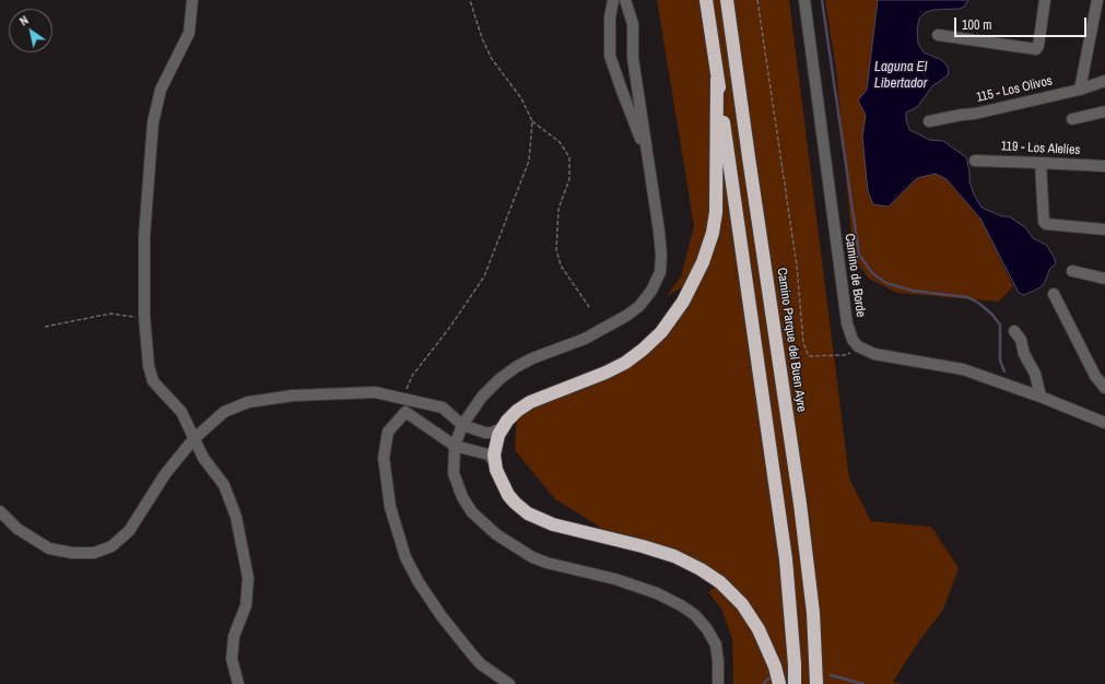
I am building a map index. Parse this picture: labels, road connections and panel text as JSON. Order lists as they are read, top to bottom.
{
  "streets": {
    "highway": ["Camino Parque del Buen Ayre"],
    "street": ["115 - Los Olivos", "119 - Los Alelíes", "Camino de Borde"]
  },
  "water": ["Laguna El Libertador"],
  "scale_bar": "100 m",
  "north": "top left"
}
